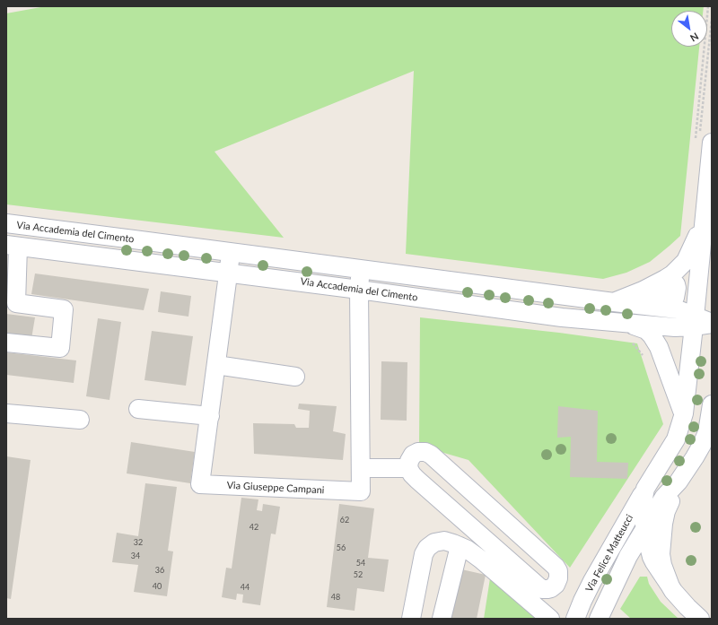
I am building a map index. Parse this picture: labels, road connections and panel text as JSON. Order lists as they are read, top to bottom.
{
  "streets": {
    "street": ["Via Accademia del Cimento", "Via Giuseppe Campani", "Via Felice Matteucci"]
  },
  "crossings": [
    ["Via Accademia del Cimento", "Via Giuseppe Campani"],
    ["Via Accademia del Cimento", "Via Felice Matteucci"]
  ],
  "house_numbers": [
    "62",
    "42",
    "32",
    "56",
    "34",
    "54",
    "36",
    "52",
    "40",
    "44",
    "48"
  ],
  "north": "bottom right"
}
